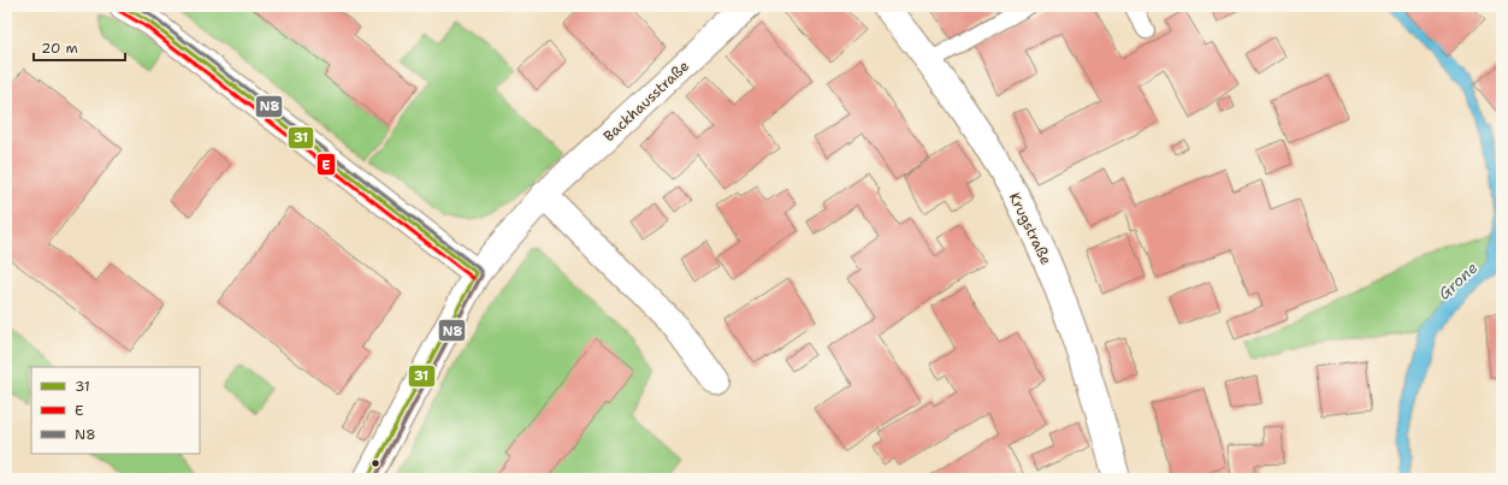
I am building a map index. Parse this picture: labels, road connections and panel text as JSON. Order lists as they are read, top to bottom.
{
  "streets": {
    "street": ["Backhausstraße", "Krugstraße"]
  },
  "water": ["Grone"],
  "lines": ["transit line 31", "transit line N8", "transit line E"],
  "legend": ["31", "E", "N8"],
  "scale_bar": "20 m"
}
